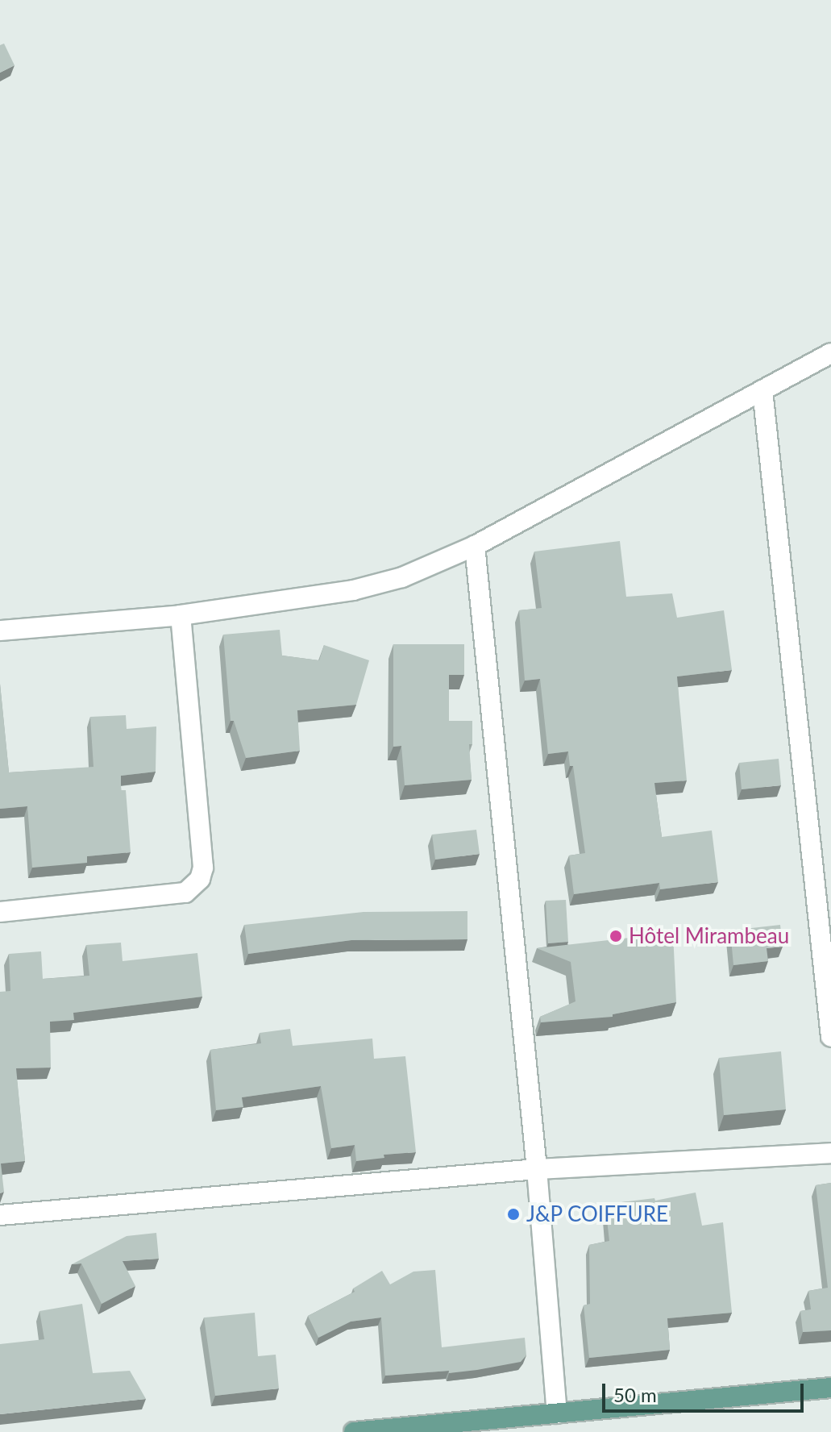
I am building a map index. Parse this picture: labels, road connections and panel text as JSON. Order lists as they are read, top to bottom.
{
  "places": ["Hôtel Mirambeau", "J&P COIFFURE"],
  "scale_bar": "50 m"
}
